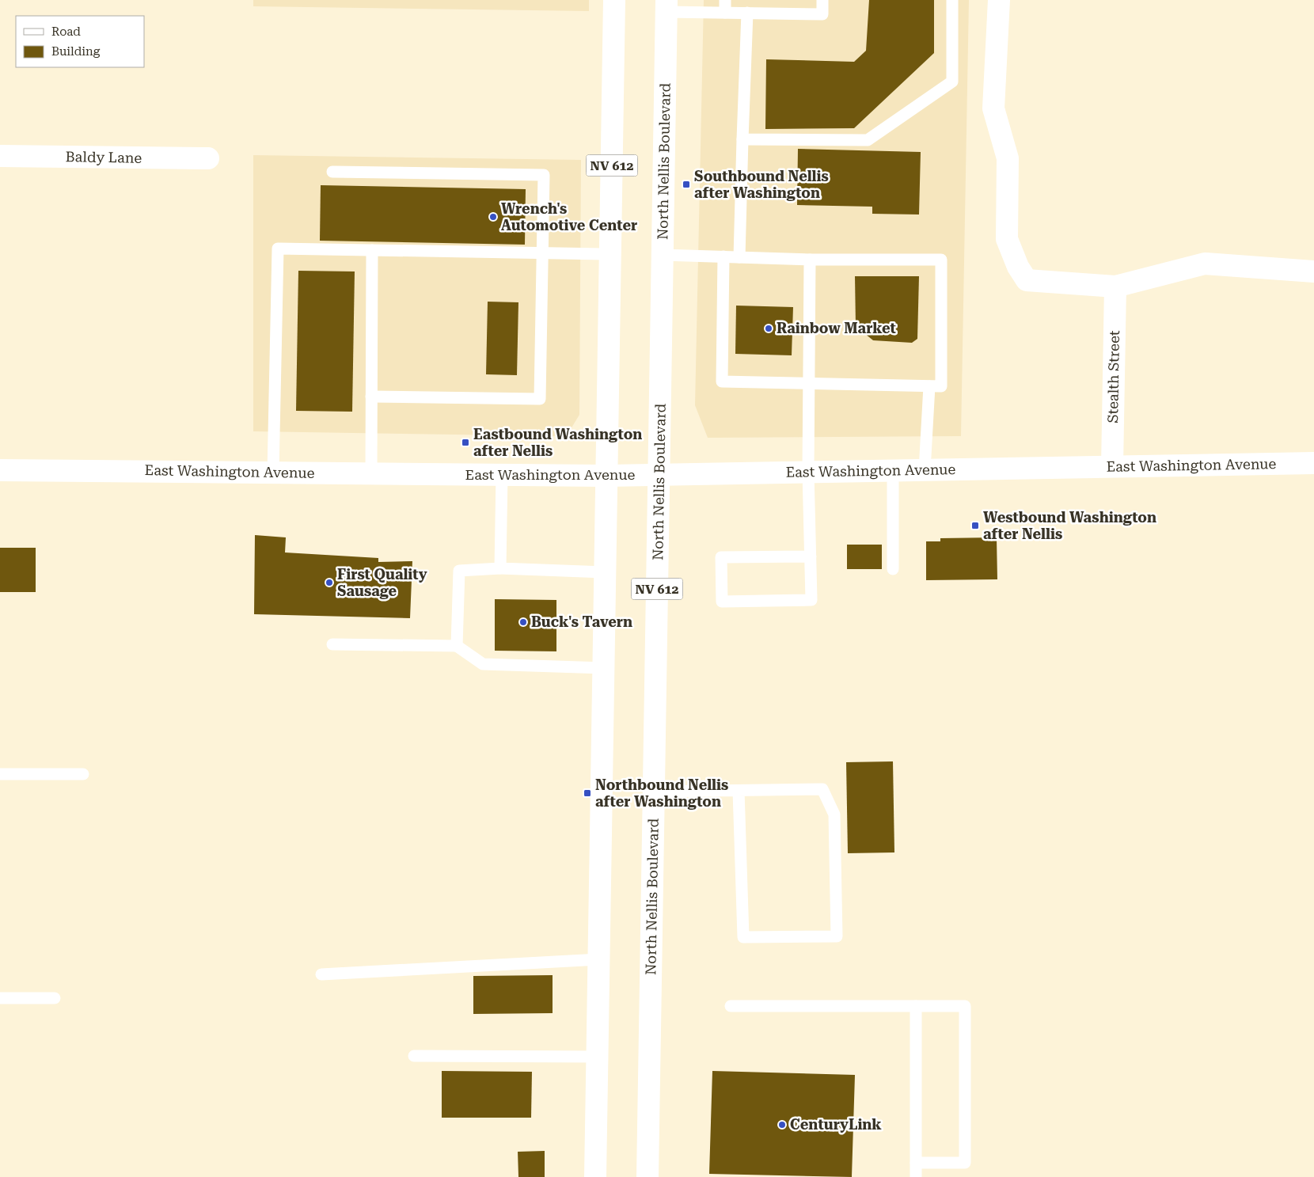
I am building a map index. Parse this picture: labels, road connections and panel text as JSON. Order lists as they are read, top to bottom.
{
  "streets": {
    "main road": [
      "Baldy Lane",
      "North Nellis Boulevard",
      "NV 612",
      "Stealth Street",
      "East Washington Avenue"
    ]
  },
  "crossings": [
    ["North Nellis Boulevard", "East Washington Avenue"],
    ["NV 612", "East Washington Avenue"],
    ["Stealth Street", "East Washington Avenue"]
  ],
  "places": {
    "transit": [
      "Southbound Nellis after Washington",
      "Eastbound Washington after Nellis",
      "Westbound Washington after Nellis",
      "Northbound Nellis after Washington"
    ],
    "other": [
      "Wrench's Automotive Center",
      "Rainbow Market",
      "First Quality Sausage",
      "Buck's Tavern",
      "CenturyLink"
    ]
  },
  "legend": ["Road", "Building"]
}
